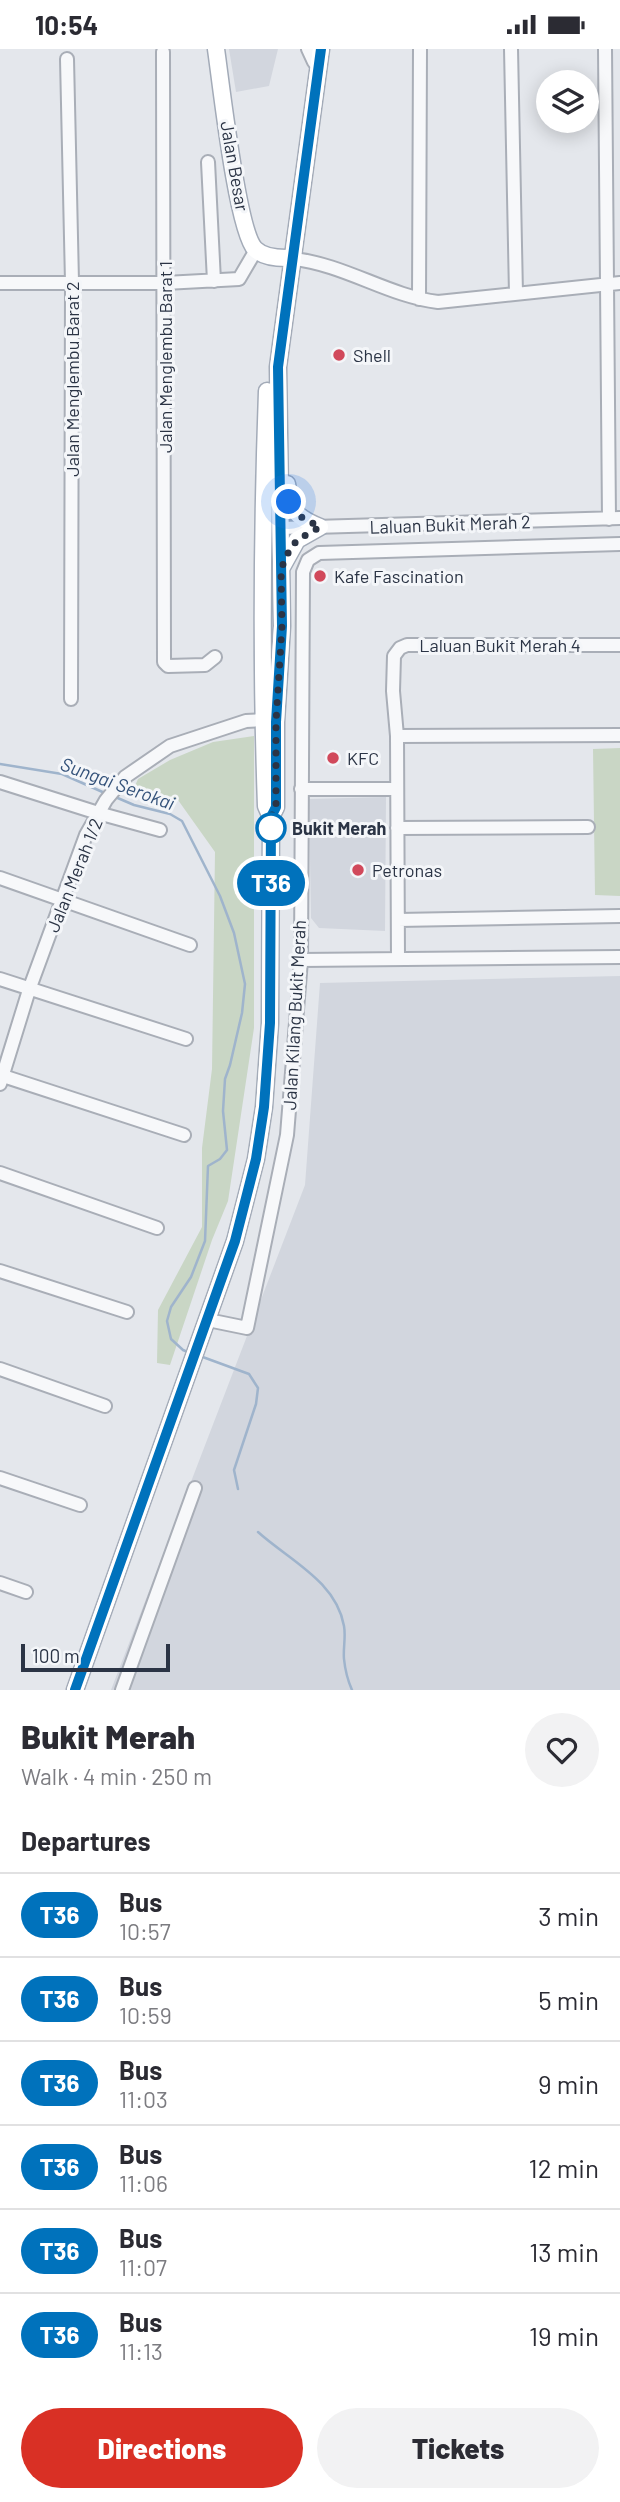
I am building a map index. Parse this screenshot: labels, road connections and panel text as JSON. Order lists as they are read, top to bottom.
{
  "streets": {
    "main road": ["Jalan Besar"],
    "street": [
      "Jalan Menglembu Barat 1",
      "Jalan Menglembu Barat 2",
      "Laluan Bukit Merah 2",
      "Laluan Bukit Merah 4",
      "Jalan Merah 1/2",
      "Jalan Kilang Bukit Merah"
    ]
  },
  "crossings": [
    ["Laluan Bukit Merah 2", "Jalan Kilang Bukit Merah"]
  ],
  "water": ["Sungai Serokai"],
  "places": [
    "Shell",
    "Kafe Fascination",
    "KFC",
    "Bukit Merah",
    "Petronas"
  ],
  "lines": ["bus line T36"],
  "scale_bar": "100 m",
  "page": {
    "status": "10:54",
    "on_map": "T36",
    "scale": "100 m",
    "heading": [
      ["Bukit Merah", "Walk · 4 min · 250 m"],
      "Departures"
    ],
    "list": [
      {
        "mark": "T36",
        "name": "Bus",
        "note": "10:57",
        "value": "3 min"
      },
      {
        "mark": "T36",
        "name": "Bus",
        "note": "10:59",
        "value": "5 min"
      },
      {
        "mark": "T36",
        "name": "Bus",
        "note": "11:03",
        "value": "9 min"
      },
      {
        "mark": "T36",
        "name": "Bus",
        "note": "11:06",
        "value": "12 min"
      },
      {
        "mark": "T36",
        "name": "Bus",
        "note": "11:07",
        "value": "13 min"
      },
      {
        "mark": "T36",
        "name": "Bus",
        "note": "11:13",
        "value": "19 min"
      }
    ],
    "buttons": ["Directions", "Tickets"]
  }
}
